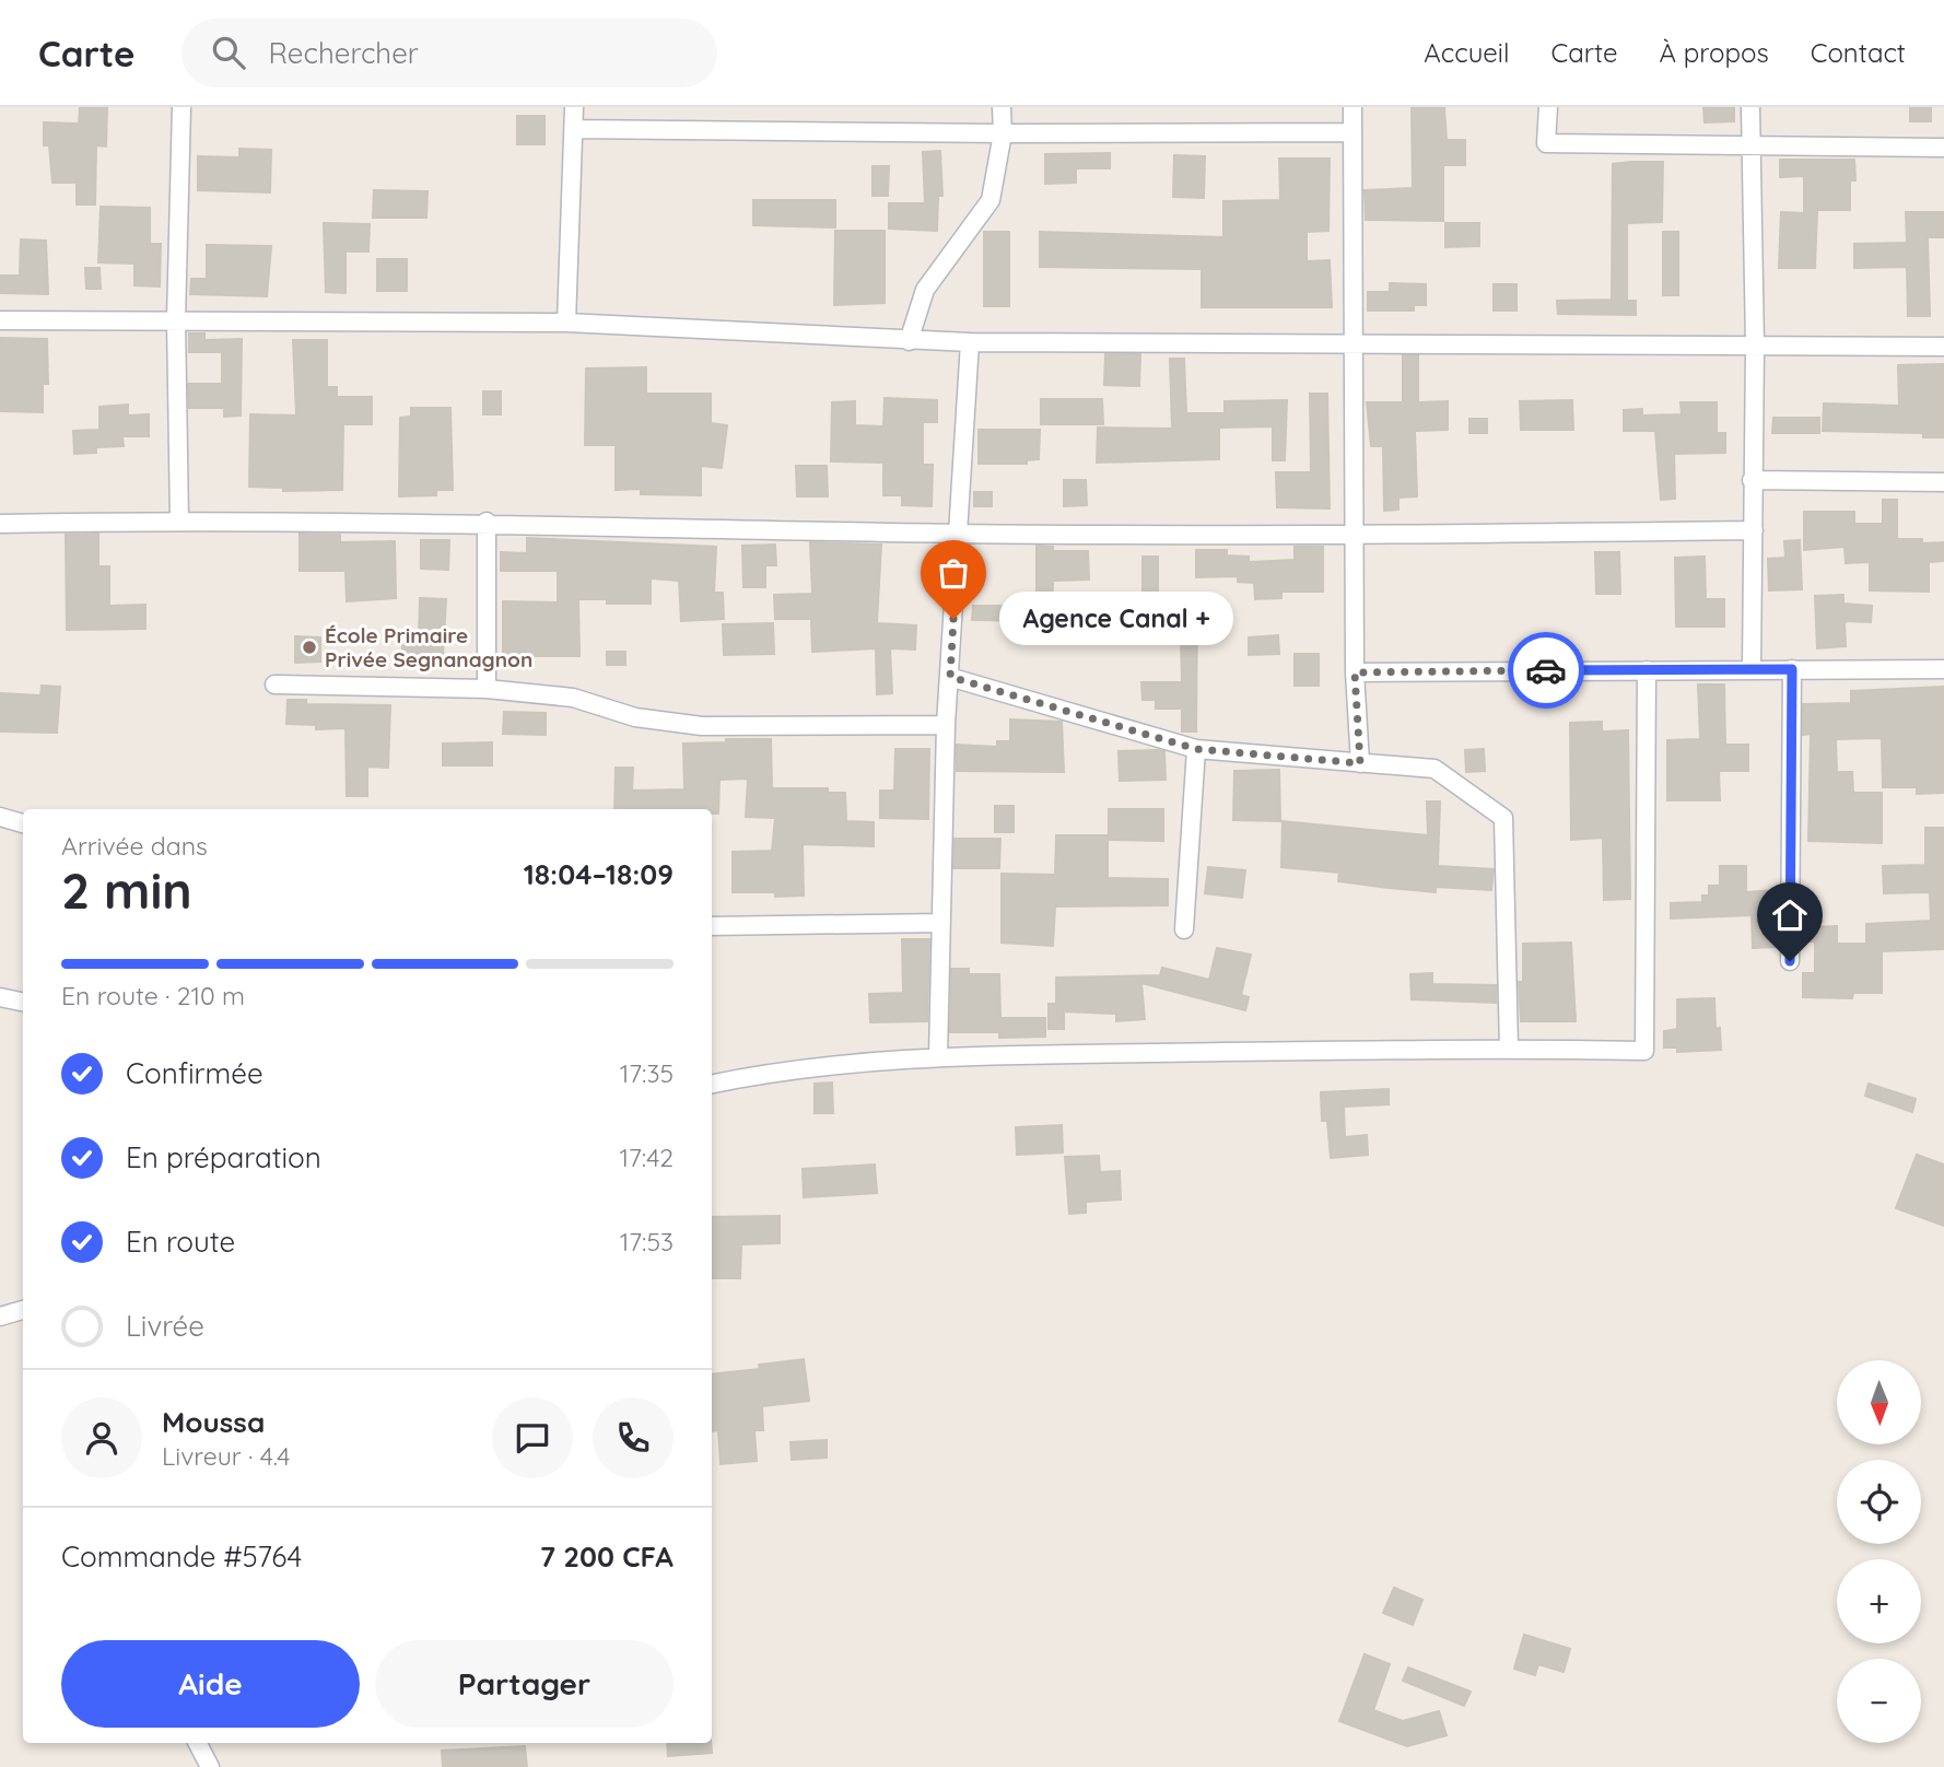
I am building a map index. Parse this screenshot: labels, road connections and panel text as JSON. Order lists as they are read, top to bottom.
{
  "places": ["Agence Canal +", "École Primaire Privée Segnanagnon"],
  "north": "bottom",
  "page": {
    "header": "Carte",
    "search": "Rechercher",
    "nav": [
      "Accueil",
      "Carte",
      "À propos",
      "Contact"
    ],
    "bubble": "Agence Canal +",
    "heading": ["2 min", "Arrivée dans", "18:04–18:09"],
    "panel": [
      "Moussa",
      "Livreur · 4.4",
      "Commande #5764",
      "7 200 CFA"
    ],
    "bar": "En route · 210 m",
    "list": [
      ["Confirmée", "17:35"],
      ["En préparation", "17:42"],
      ["En route", "17:53"],
      "Livrée"
    ],
    "map_buttons": ["+", "−"],
    "buttons": ["Aide", "Partager"]
  }
}
